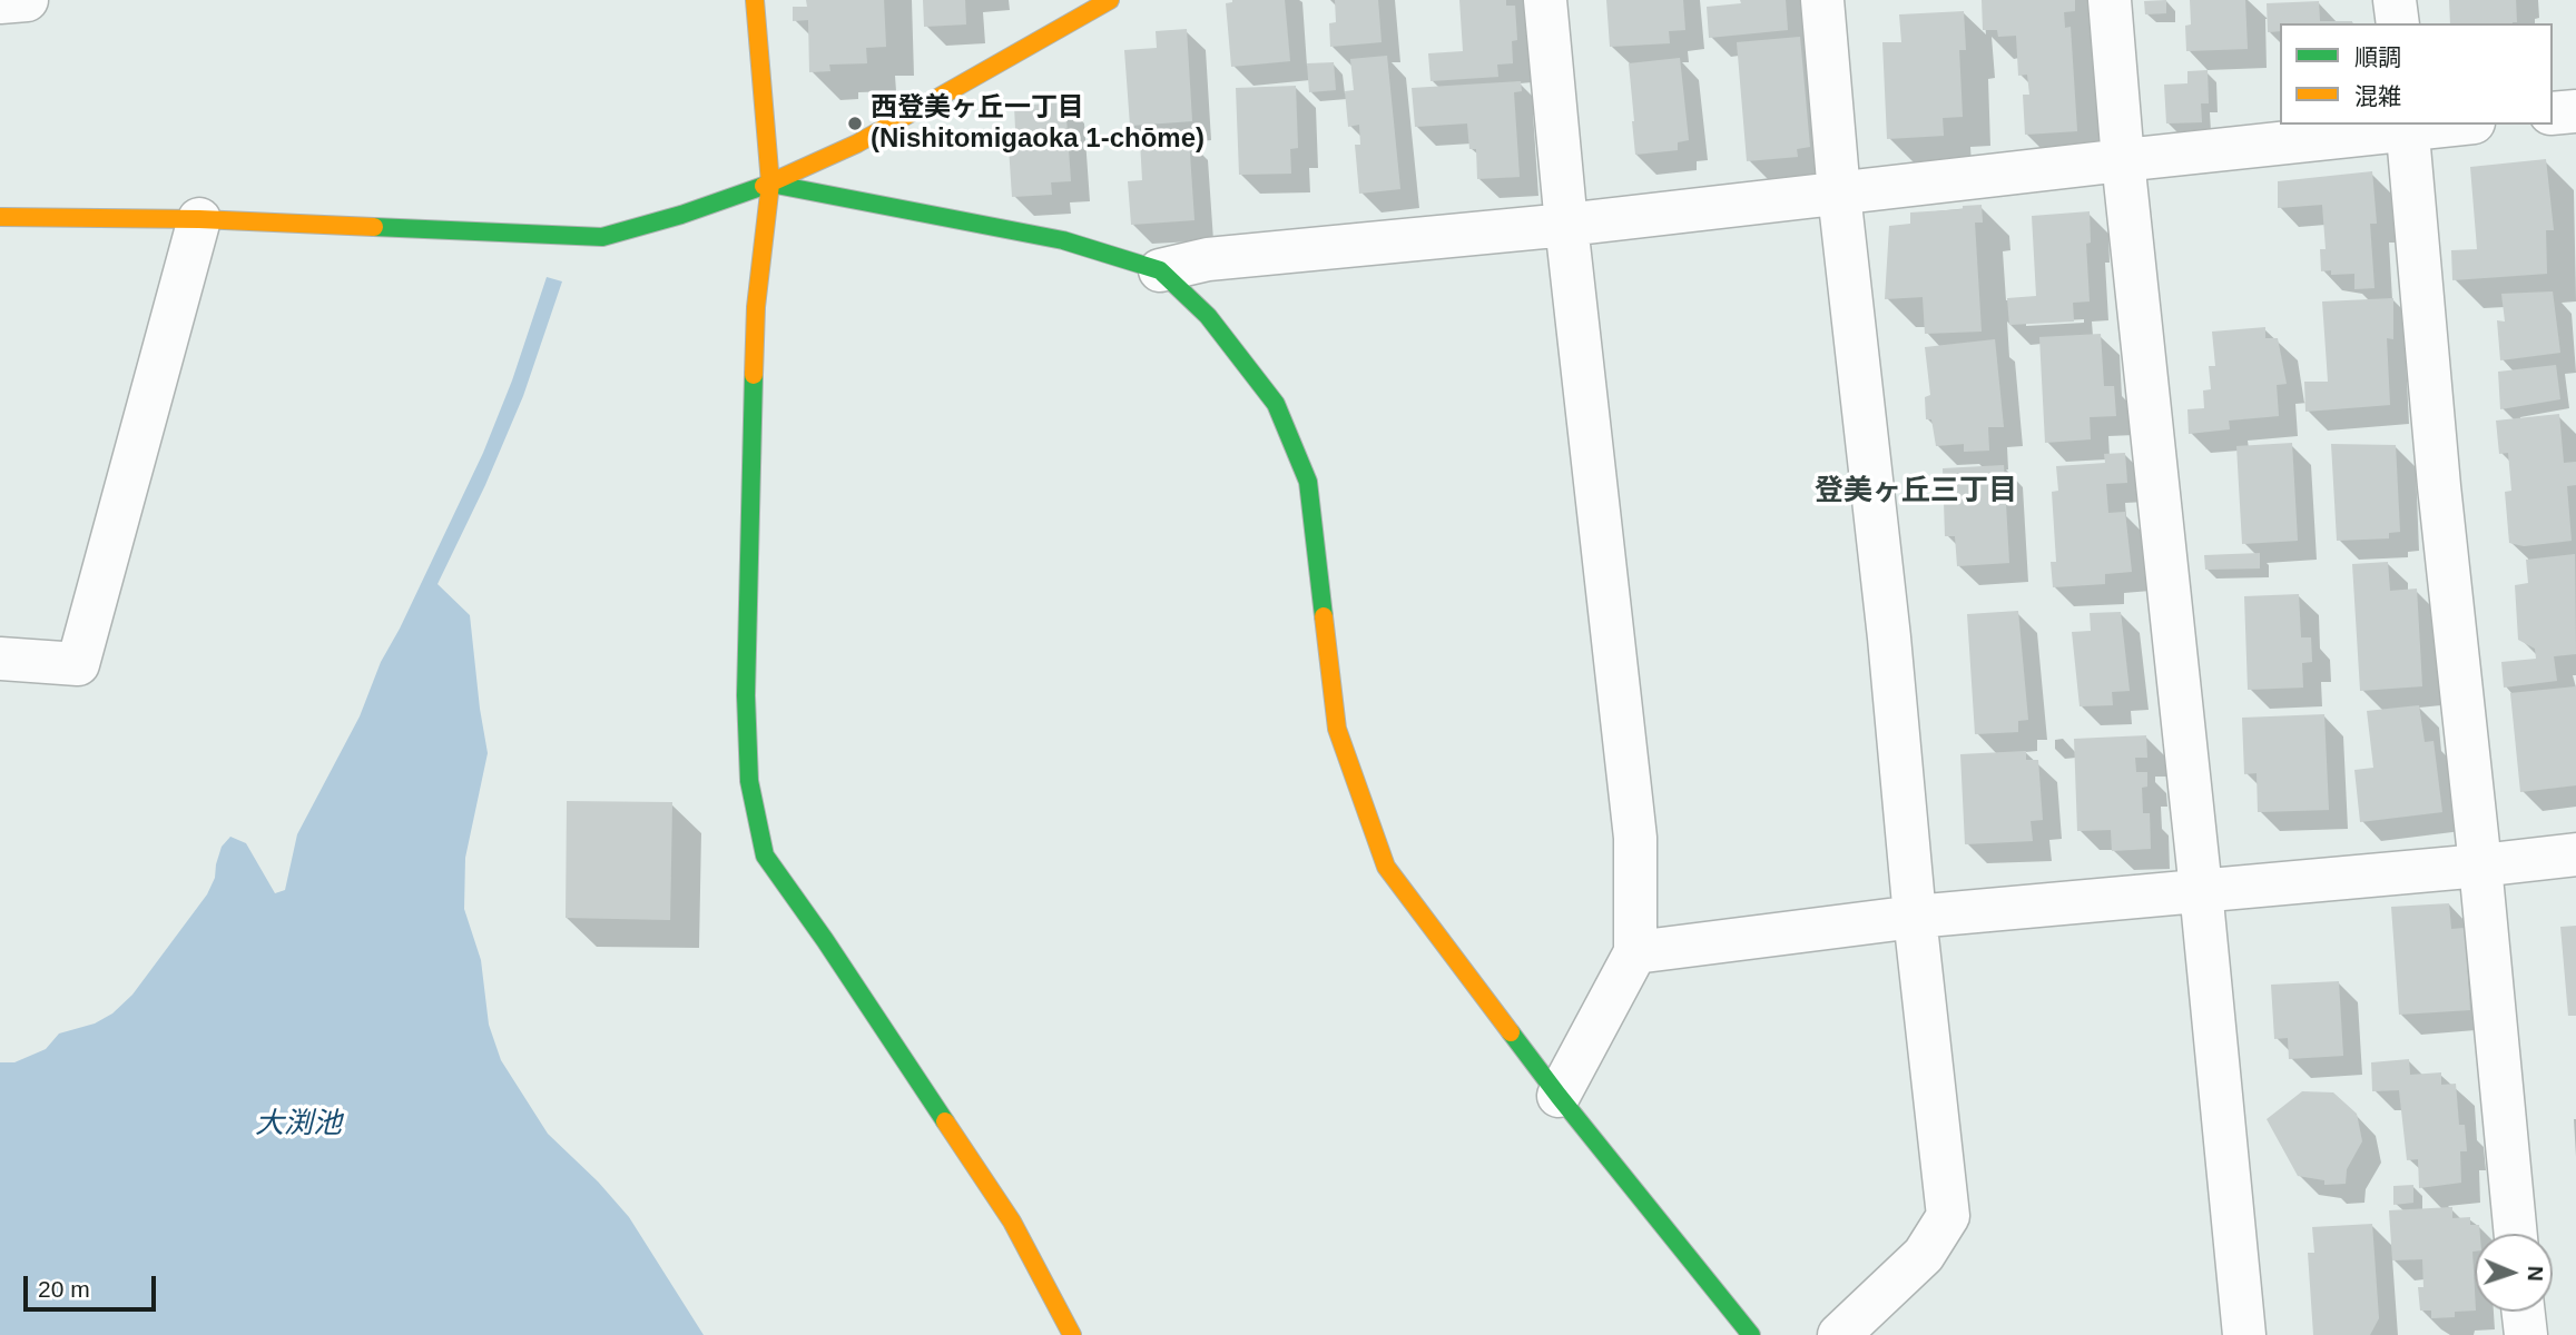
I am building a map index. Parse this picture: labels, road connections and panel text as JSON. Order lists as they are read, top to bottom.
{
  "districts": ["登美ヶ丘三丁目"],
  "water": ["大渕池"],
  "places": ["西登美ヶ丘一丁目 (Nishitomigaoka 1-chōme)"],
  "legend": ["順調", "混雑"],
  "scale_bar": "20 m",
  "north": "right"
}
